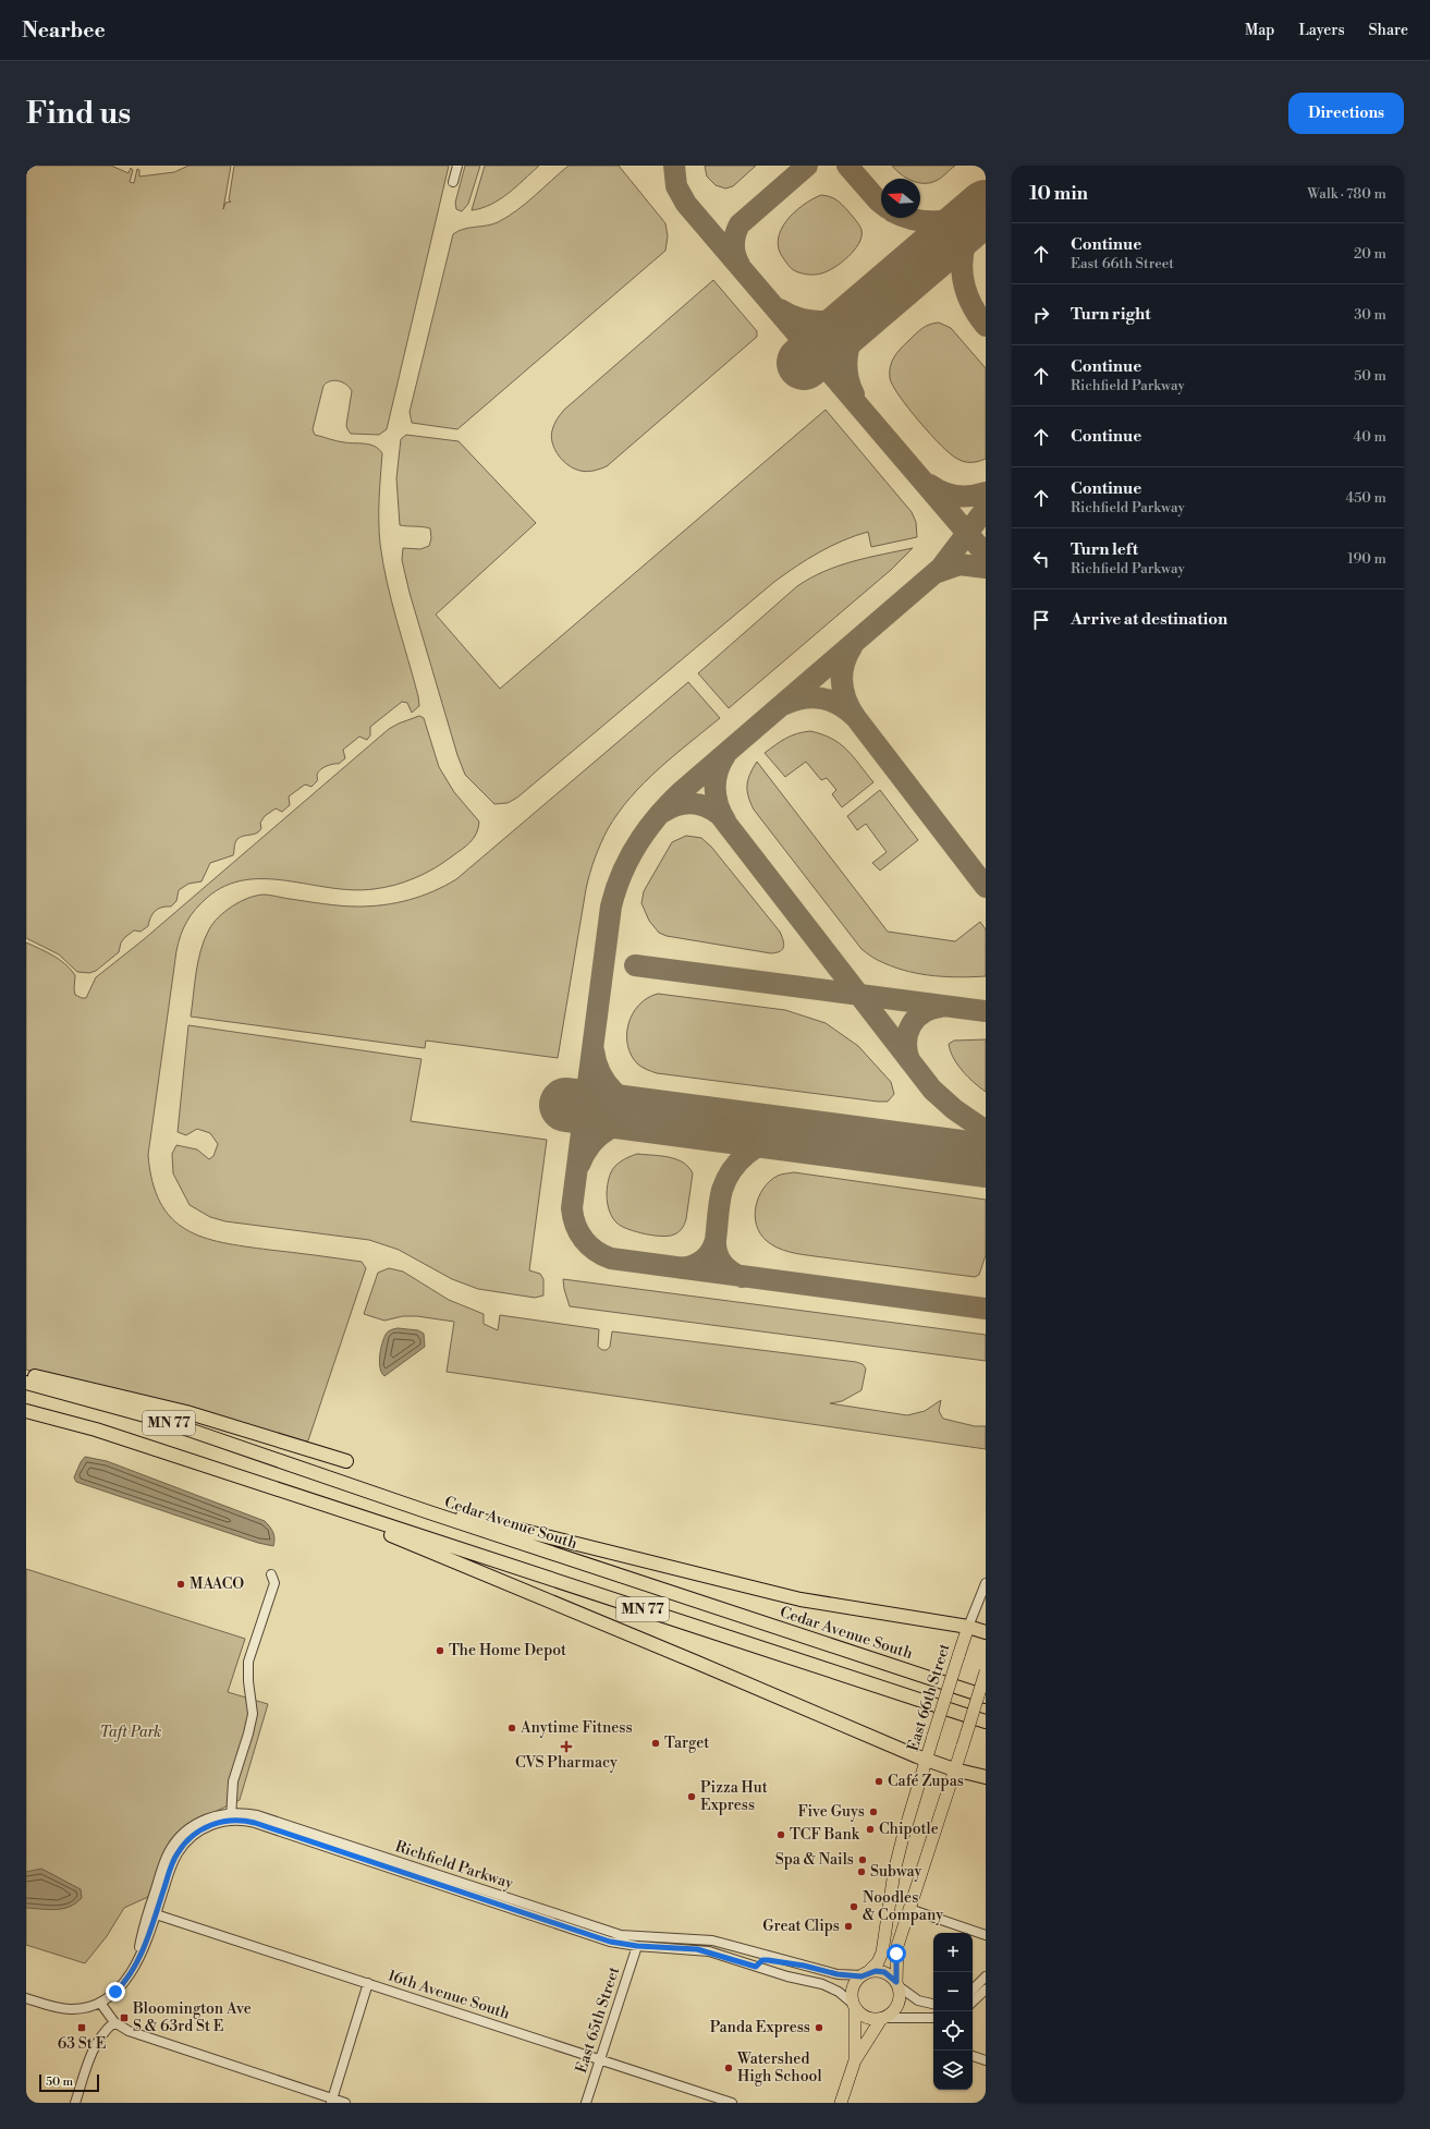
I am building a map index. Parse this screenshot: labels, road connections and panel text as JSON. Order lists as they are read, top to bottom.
{
  "streets": {
    "highway": ["MN 77", "Cedar Avenue South"],
    "main road": ["East 66th Street"],
    "street": ["Richfield Parkway", "16th Avenue South", "East 65th Street"]
  },
  "crossings": [
    ["East 66th Street", "Richfield Parkway"],
    ["Richfield Parkway", "16th Avenue South"],
    ["Richfield Parkway", "East 65th Street"],
    ["16th Avenue South", "East 65th Street"]
  ],
  "parks": ["Taft Park"],
  "places": {
    "other": [
      "MAACO",
      "The Home Depot",
      "Anytime Fitness",
      "Target",
      "Café Zupas",
      "Pizza Hut Express",
      "Five Guys",
      "Chipotle",
      "TCF Bank",
      "Spa & Nails",
      "Subway",
      "Noodles & Company",
      "Great Clips",
      "Panda Express",
      "Watershed High School"
    ],
    "health": ["CVS Pharmacy"],
    "transit": ["Bloomington Ave S & 63rd St E", "63 St E"]
  },
  "scale_bar": "50 m",
  "north": "left",
  "page": {
    "header": "Nearbee",
    "nav": ["Map", "Layers", "Share"],
    "buttons": "Directions",
    "title": "Find us",
    "heading": ["10 min", "Walk · 780 m"],
    "list": [
      ["Continue", "East 66th Street", "20 m"],
      ["Turn right", "30 m"],
      ["Continue", "Richfield Parkway", "50 m"],
      ["Continue", "40 m"],
      ["Continue", "Richfield Parkway", "450 m"],
      ["Turn left", "Richfield Parkway", "190 m"],
      "Arrive at destination"
    ],
    "map_buttons": ["+", "−"],
    "scale": "50 m"
  }
}
